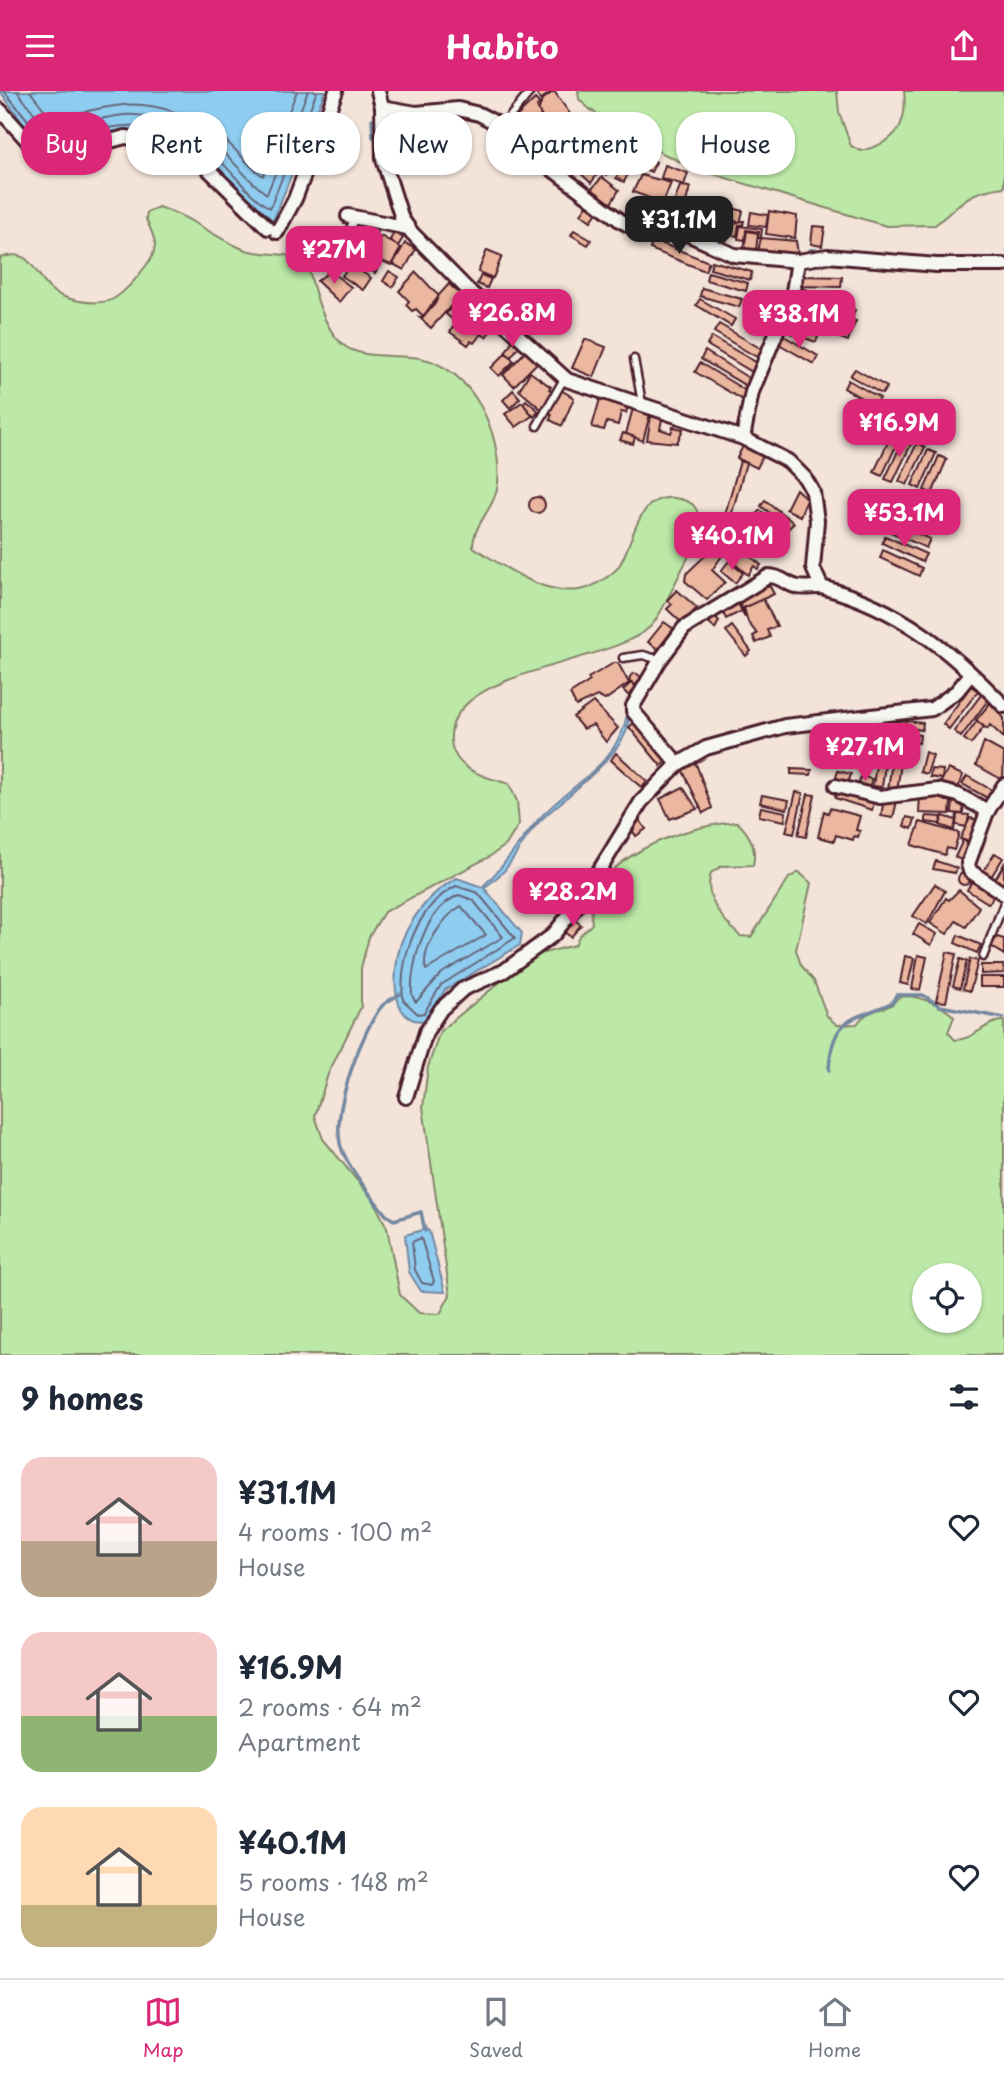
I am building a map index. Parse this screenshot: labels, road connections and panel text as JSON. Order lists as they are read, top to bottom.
{
  "page": {
    "header": "Habito",
    "chip": [
      "Buy",
      "Rent",
      "Filters",
      "New",
      "Apartment",
      "House"
    ],
    "price": [
      "¥31.1M",
      "¥27M",
      "¥26.8M",
      "¥38.1M",
      "¥16.9M",
      "¥53.1M",
      "¥40.1M",
      "¥27.1M",
      "¥28.2M"
    ],
    "heading": "9 homes",
    "list": [
      {
        "name": "¥31.1M",
        "note": "4 rooms · 100 m² · House"
      },
      {
        "name": "¥16.9M",
        "note": "2 rooms · 64 m² · Apartment"
      },
      {
        "name": "¥40.1M",
        "note": "5 rooms · 148 m² · House"
      }
    ],
    "tabs": ["Map", "Saved", "Home"]
  }
}
